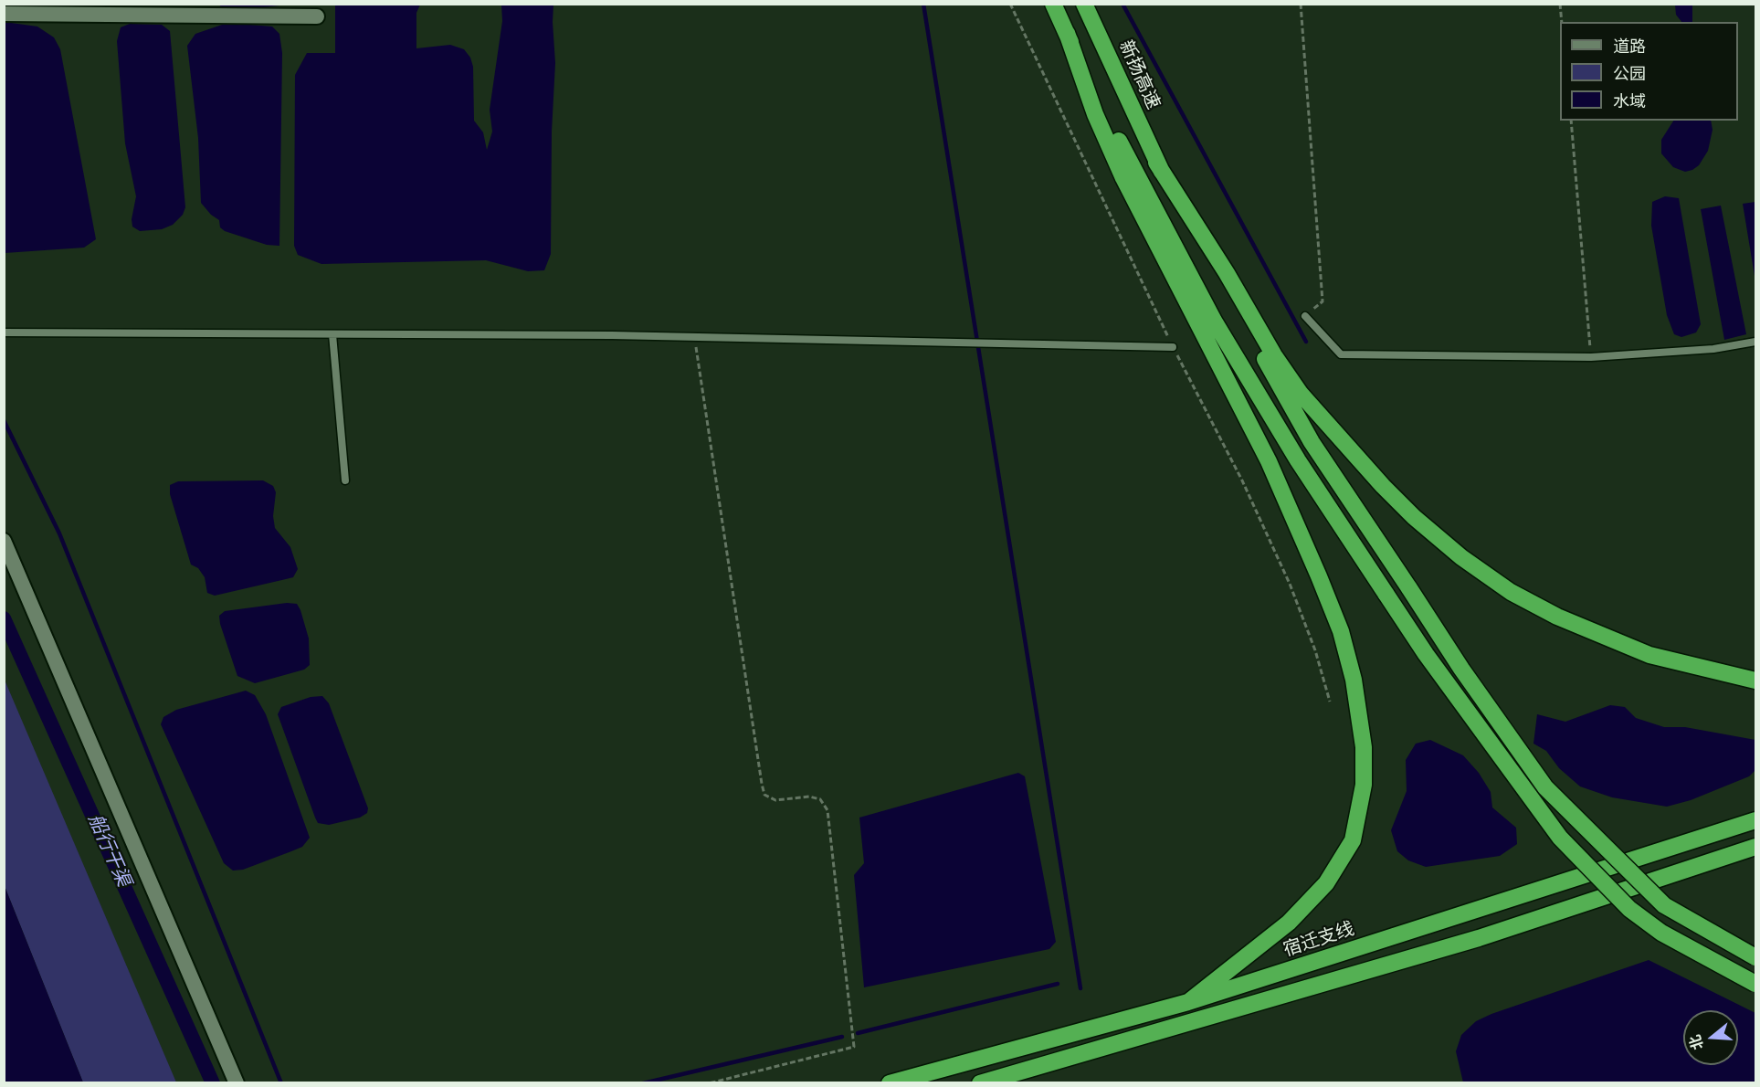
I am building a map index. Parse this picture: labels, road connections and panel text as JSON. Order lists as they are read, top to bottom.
{
  "streets": {
    "highway": ["新扬高速", "宿迁支线"]
  },
  "water": ["船行干渠"],
  "legend": ["道路", "公园", "水域"],
  "north": "left"
}
